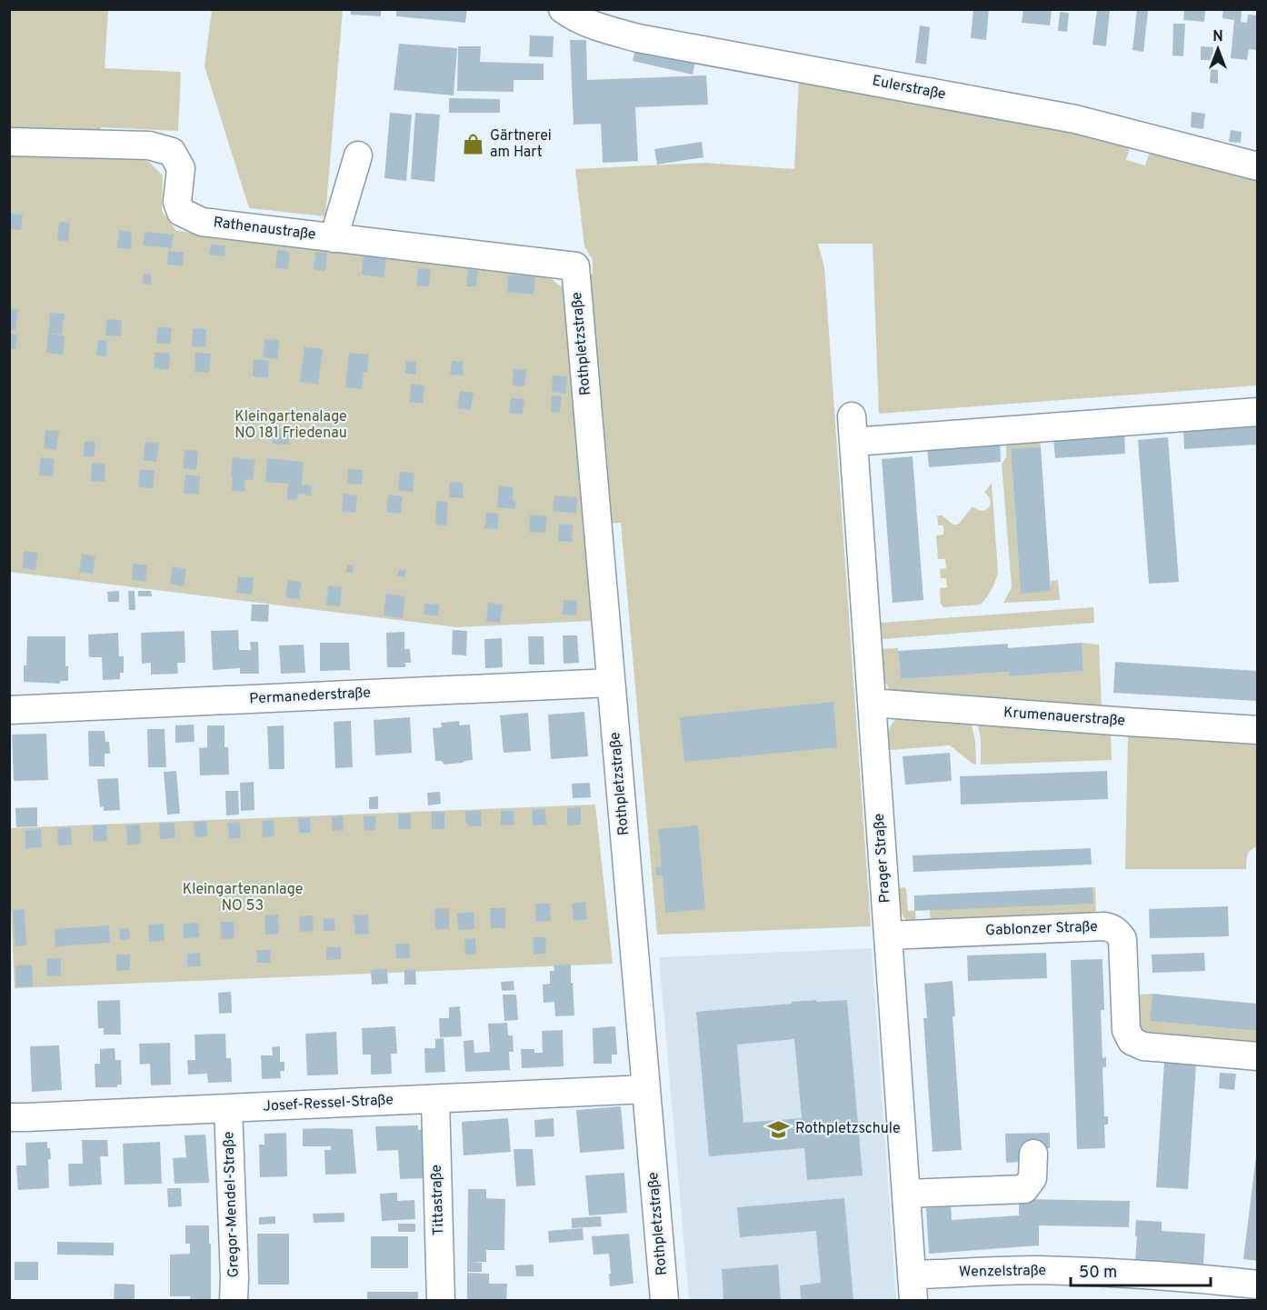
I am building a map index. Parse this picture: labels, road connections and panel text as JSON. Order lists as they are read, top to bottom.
{
  "streets": {
    "street": [
      "Eulerstraße",
      "Rathenaustraße",
      "Rothpletzstraße",
      "Permanederstraße",
      "Krumenauerstraße",
      "Prager Straße",
      "Gablonzer Straße",
      "Josef-Ressel-Straße",
      "Tittastraße",
      "Gregor-Mendel-Straße",
      "Wenzelstraße"
    ]
  },
  "crossings": [
    ["Rathenaustraße", "Rothpletzstraße"],
    ["Rothpletzstraße", "Permanederstraße"],
    ["Rothpletzstraße", "Josef-Ressel-Straße"],
    ["Krumenauerstraße", "Prager Straße"],
    ["Prager Straße", "Gablonzer Straße"],
    ["Prager Straße", "Wenzelstraße"],
    ["Josef-Ressel-Straße", "Tittastraße"],
    ["Josef-Ressel-Straße", "Gregor-Mendel-Straße"]
  ],
  "parks": ["Kleingartenalage NO 181 Friedenau", "Kleingartenanlage NO 53"],
  "places": {
    "shop": ["Gärtnerei am Hart"],
    "school or university": ["Rothpletzschule"]
  },
  "scale_bar": "50 m",
  "north": "top"
}
